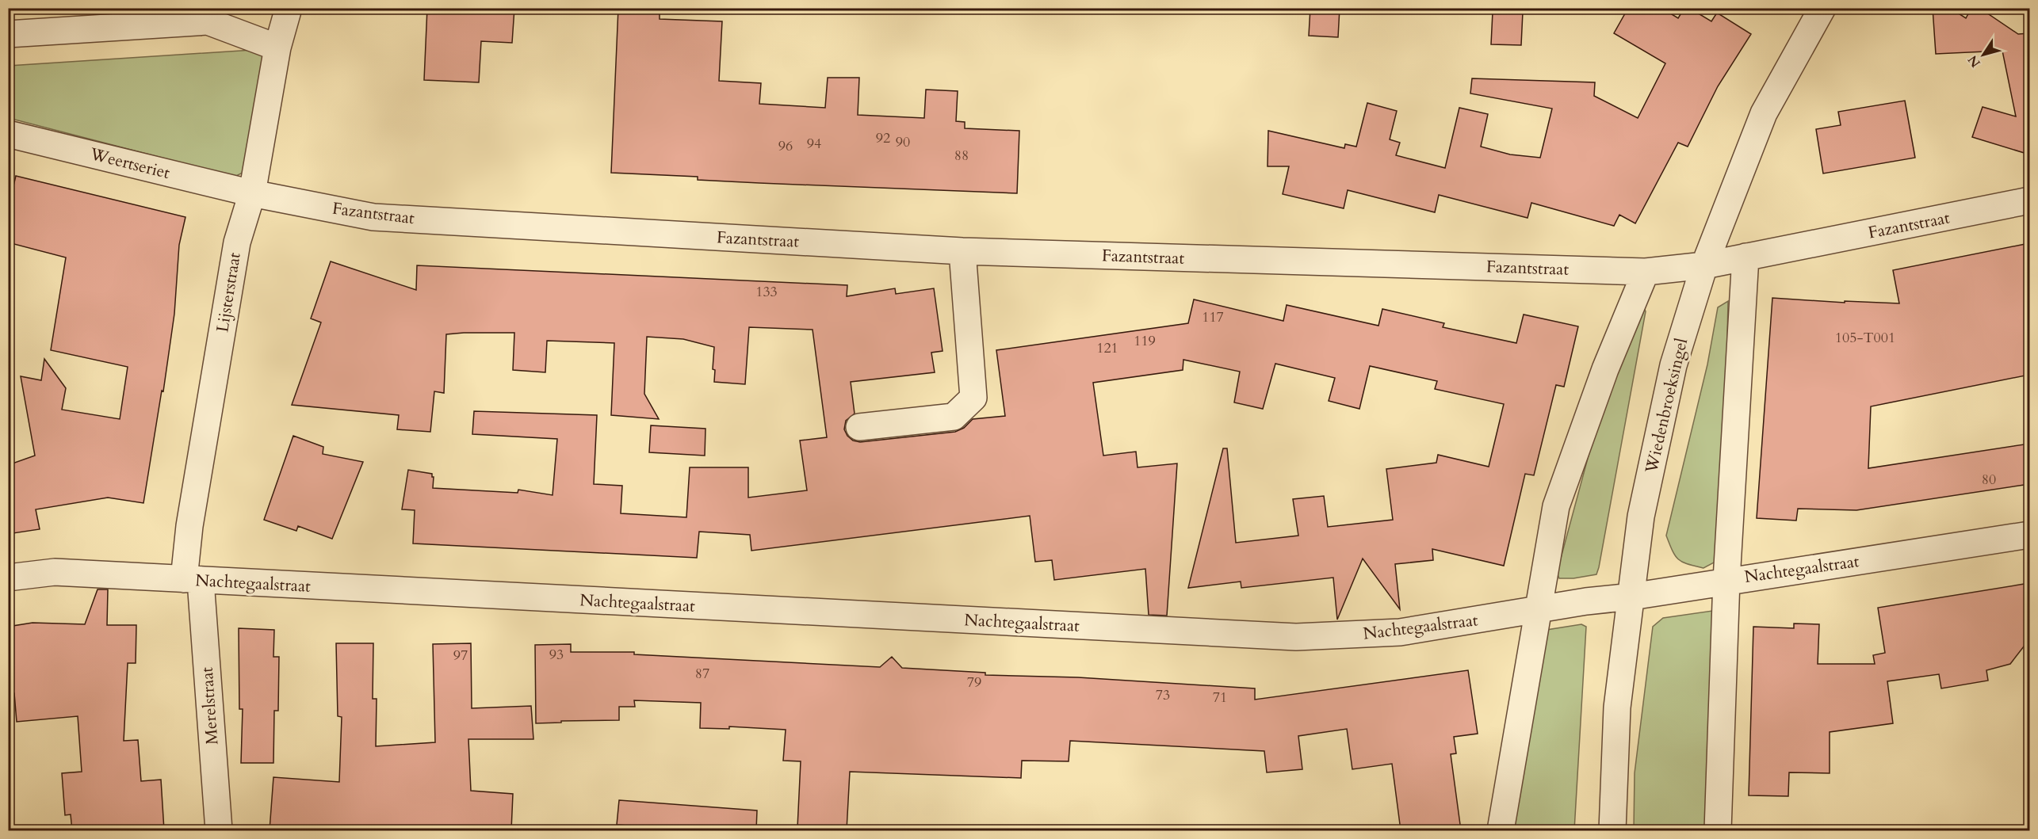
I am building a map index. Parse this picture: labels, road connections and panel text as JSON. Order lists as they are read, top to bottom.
{
  "streets": {
    "street": [
      "Weertseriet",
      "Fazantstraat",
      "Lijsterstraat",
      "Wiedenbroeksingel",
      "Nachtegaalstraat",
      "Merelstraat"
    ]
  },
  "crossings": [
    ["Weertseriet", "Fazantstraat"],
    ["Weertseriet", "Lijsterstraat"],
    ["Fazantstraat", "Lijsterstraat"],
    ["Fazantstraat", "Wiedenbroeksingel"],
    ["Lijsterstraat", "Nachtegaalstraat"],
    ["Lijsterstraat", "Merelstraat"],
    ["Wiedenbroeksingel", "Nachtegaalstraat"],
    ["Nachtegaalstraat", "Merelstraat"]
  ],
  "house_numbers": [
    "92",
    "90",
    "94",
    "96",
    "88",
    "133",
    "117",
    "105-T001",
    "119",
    "121",
    "80",
    "93",
    "97",
    "87",
    "79",
    "73",
    "71"
  ],
  "north": "bottom left"
}
